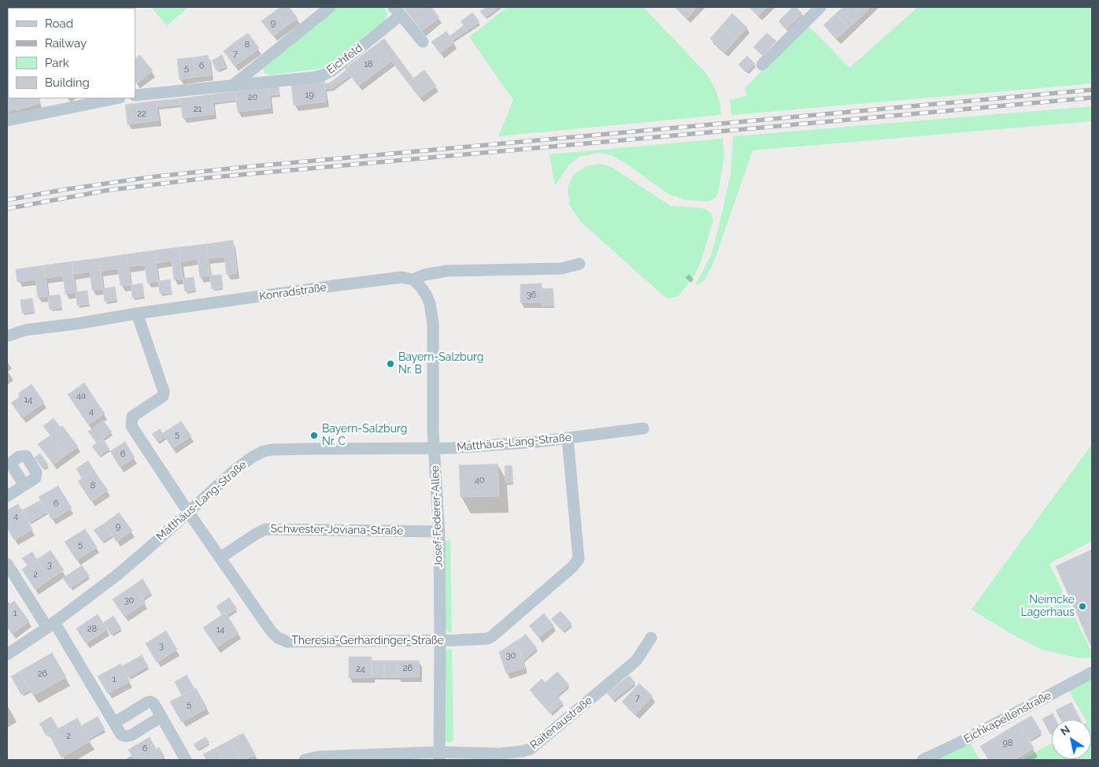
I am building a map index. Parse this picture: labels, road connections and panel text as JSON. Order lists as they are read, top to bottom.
{
  "streets": {
    "street": [
      "Eichfeld",
      "Konradstraße",
      "Matthäus-Lang-Straße",
      "Josef-Federer-Allee",
      "Schwester-Joviana-Straße",
      "Theresia-Gerhardinger-Straße",
      "Eichkapellenstraße",
      "Raitenaustraße"
    ]
  },
  "crossings": [
    ["Konradstraße", "Josef-Federer-Allee"],
    ["Konradstraße", "Theresia-Gerhardinger-Straße"],
    ["Matthäus-Lang-Straße", "Josef-Federer-Allee"],
    ["Matthäus-Lang-Straße", "Theresia-Gerhardinger-Straße"],
    ["Josef-Federer-Allee", "Schwester-Joviana-Straße"],
    ["Josef-Federer-Allee", "Theresia-Gerhardinger-Straße"],
    ["Josef-Federer-Allee", "Raitenaustraße"],
    ["Schwester-Joviana-Straße", "Theresia-Gerhardinger-Straße"]
  ],
  "places": ["Bayern-Salzburg Nr. B", "Bayern-Salzburg Nr. C", "Neimcke Lagerhaus"],
  "house_numbers": [
    "9",
    "8",
    "7",
    "18",
    "6",
    "5",
    "19",
    "20",
    "21",
    "22",
    "36",
    "4a",
    "14",
    "4",
    "5",
    "6",
    "40",
    "8",
    "6",
    "4",
    "9",
    "5",
    "3",
    "2",
    "30",
    "1",
    "28",
    "14",
    "3",
    "30",
    "26",
    "24",
    "26",
    "1",
    "7",
    "5",
    "2",
    "98",
    "6"
  ],
  "legend": [
    "Road",
    "Railway",
    "Park",
    "Building"
  ],
  "north": "top left"
}
